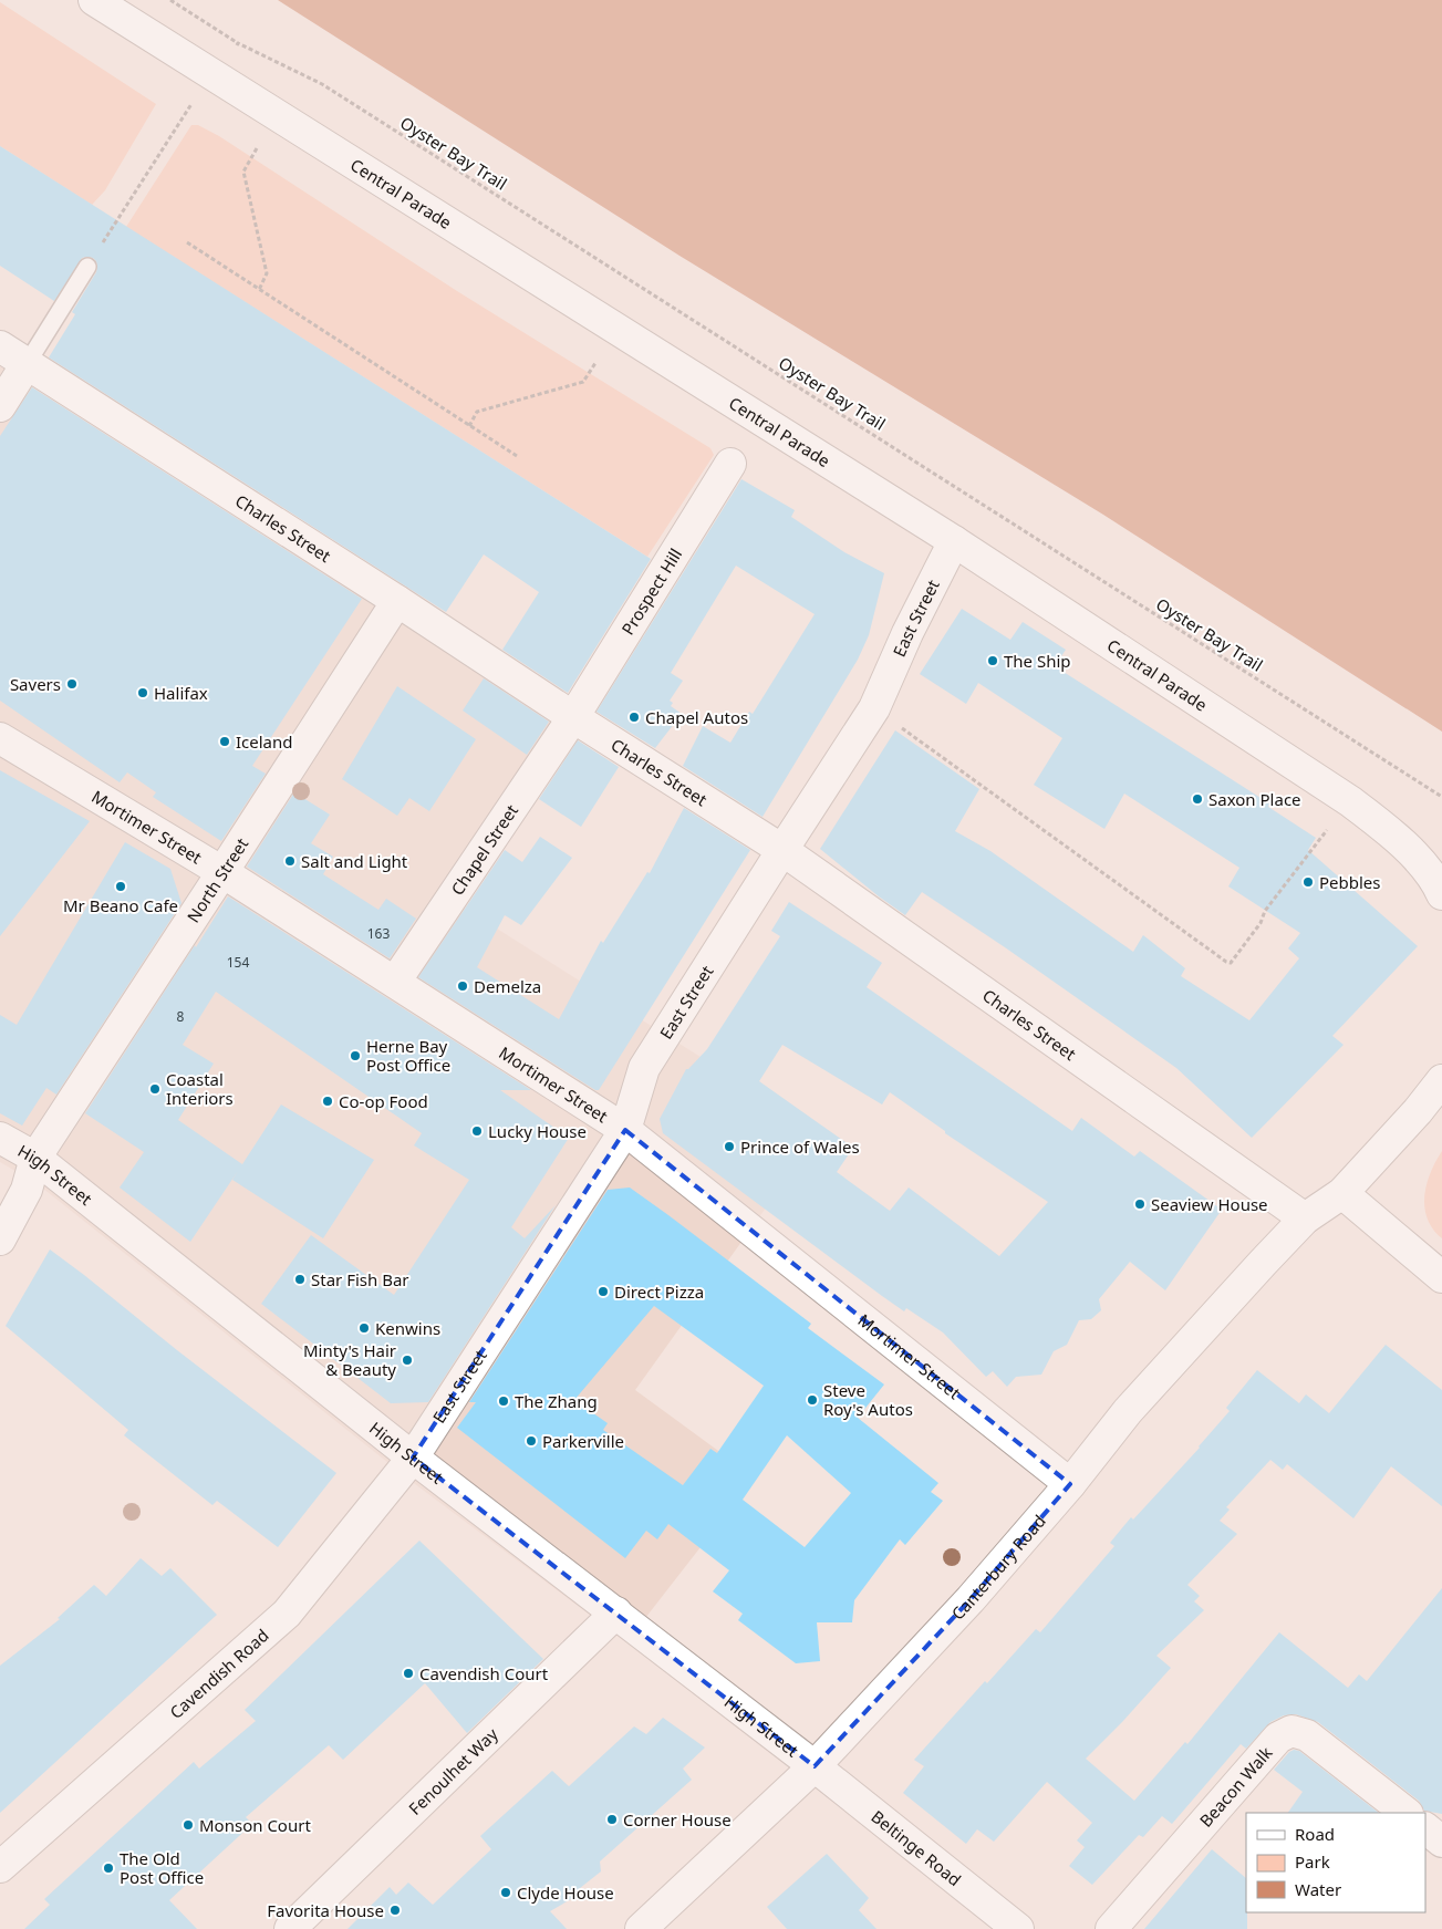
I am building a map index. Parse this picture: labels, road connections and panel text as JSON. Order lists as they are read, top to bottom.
{
  "streets": {
    "street": [
      "Central Parade",
      "Charles Street",
      "Prospect Hill",
      "East Street",
      "Mortimer Street",
      "Chapel Street",
      "North Street",
      "High Street",
      "Canterbury Road",
      "Cavendish Road",
      "Fenoulhet Way",
      "Beacon Walk",
      "Beltinge Road"
    ],
    "path": ["Oyster Bay Trail"]
  },
  "crossings": [
    ["Central Parade", "East Street"],
    ["Charles Street", "Prospect Hill"],
    ["Charles Street", "East Street"],
    ["Charles Street", "Chapel Street"],
    ["Charles Street", "North Street"],
    ["Charles Street", "Canterbury Road"],
    ["Prospect Hill", "Chapel Street"],
    ["East Street", "Mortimer Street"],
    ["East Street", "High Street"],
    ["East Street", "Cavendish Road"],
    ["Mortimer Street", "Chapel Street"],
    ["Mortimer Street", "North Street"],
    ["Mortimer Street", "Canterbury Road"],
    ["North Street", "High Street"],
    ["High Street", "Canterbury Road"],
    ["High Street", "Cavendish Road"],
    ["High Street", "Fenoulhet Way"],
    ["High Street", "Beltinge Road"],
    ["Canterbury Road", "Beltinge Road"]
  ],
  "places": [
    "The Ship",
    "Savers",
    "Halifax",
    "Chapel Autos",
    "Iceland",
    "Saxon Place",
    "Salt and Light",
    "Pebbles",
    "Mr Beano Cafe",
    "Demelza",
    "Herne Bay Post Office",
    "Coastal Interiors",
    "Co-op Food",
    "Lucky House",
    "Prince of Wales",
    "Seaview House",
    "Star Fish Bar",
    "Direct Pizza",
    "Kenwins",
    "Minty's Hair & Beauty",
    "Steve Roy's Autos",
    "The Zhang",
    "Parkerville",
    "Cavendish Court",
    "Corner House",
    "Monson Court",
    "The Old Post Office",
    "Clyde House",
    "Favorita House"
  ],
  "house_numbers": ["163", "154", "8"],
  "legend": ["Road", "Park", "Water"]
}
